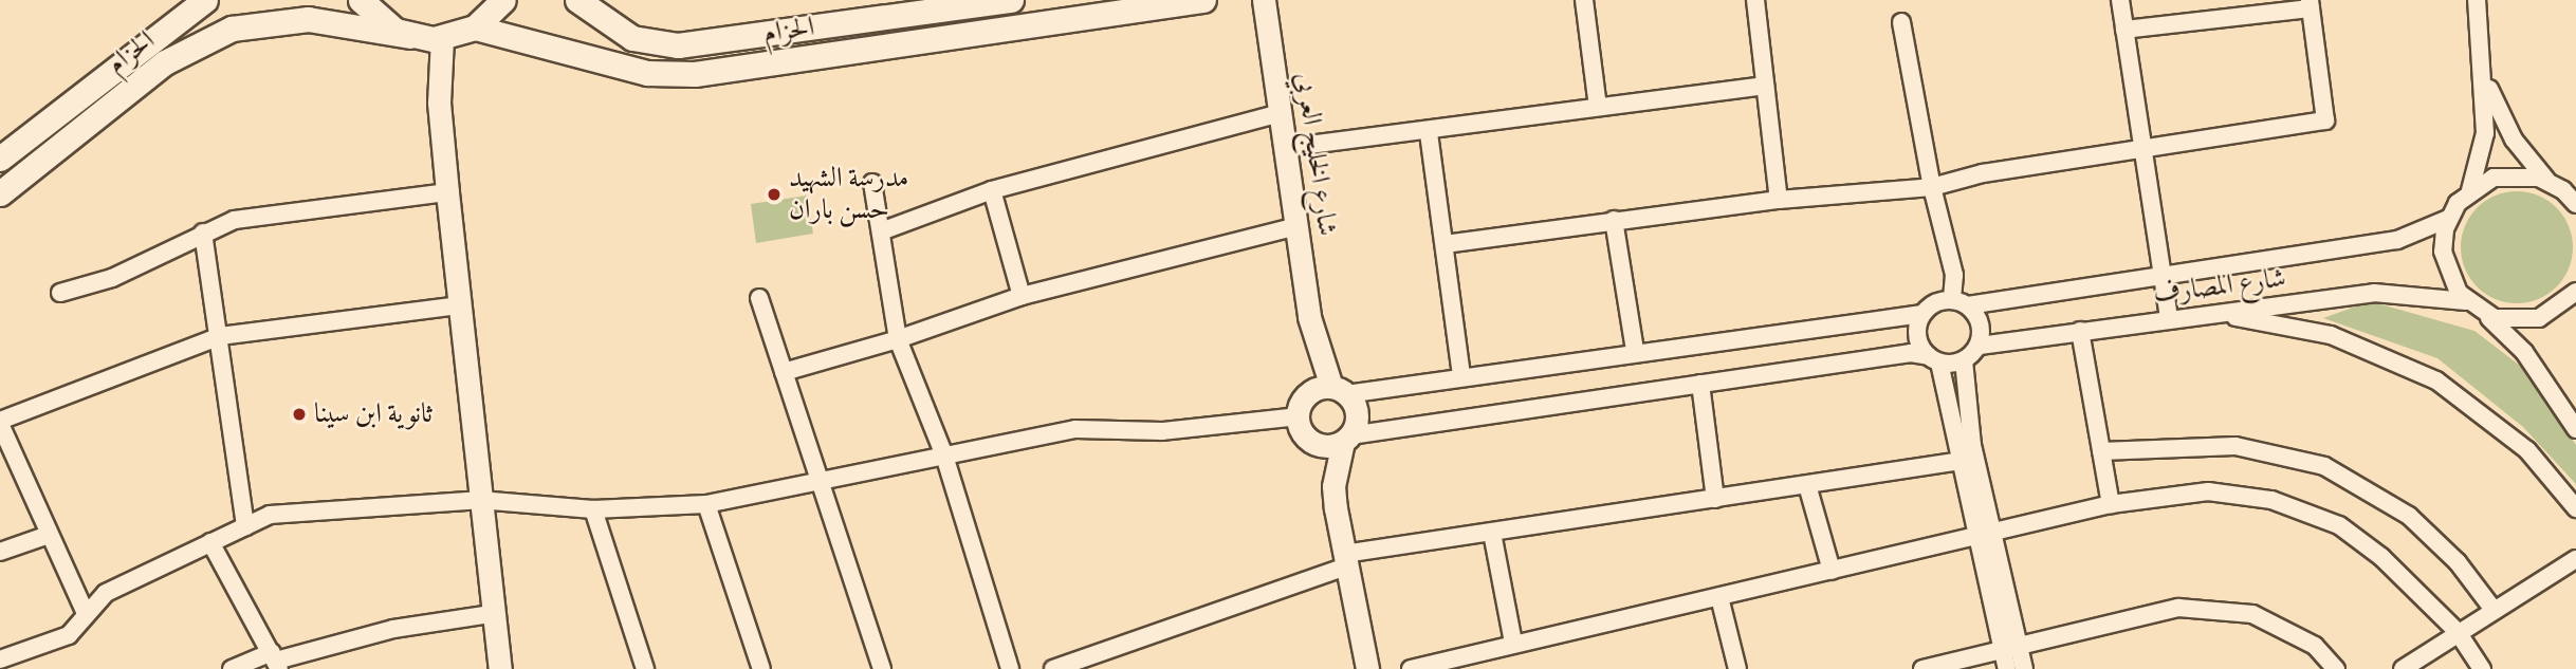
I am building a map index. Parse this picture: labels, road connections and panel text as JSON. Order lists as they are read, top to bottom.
{
  "streets": {
    "main road": ["الحزام"],
    "street": ["شارع الخليج العربي", "شارع المصارف"]
  },
  "places": ["مدرسة الشهيد حسن باران", "ثانوية ابن سينا"]
}
